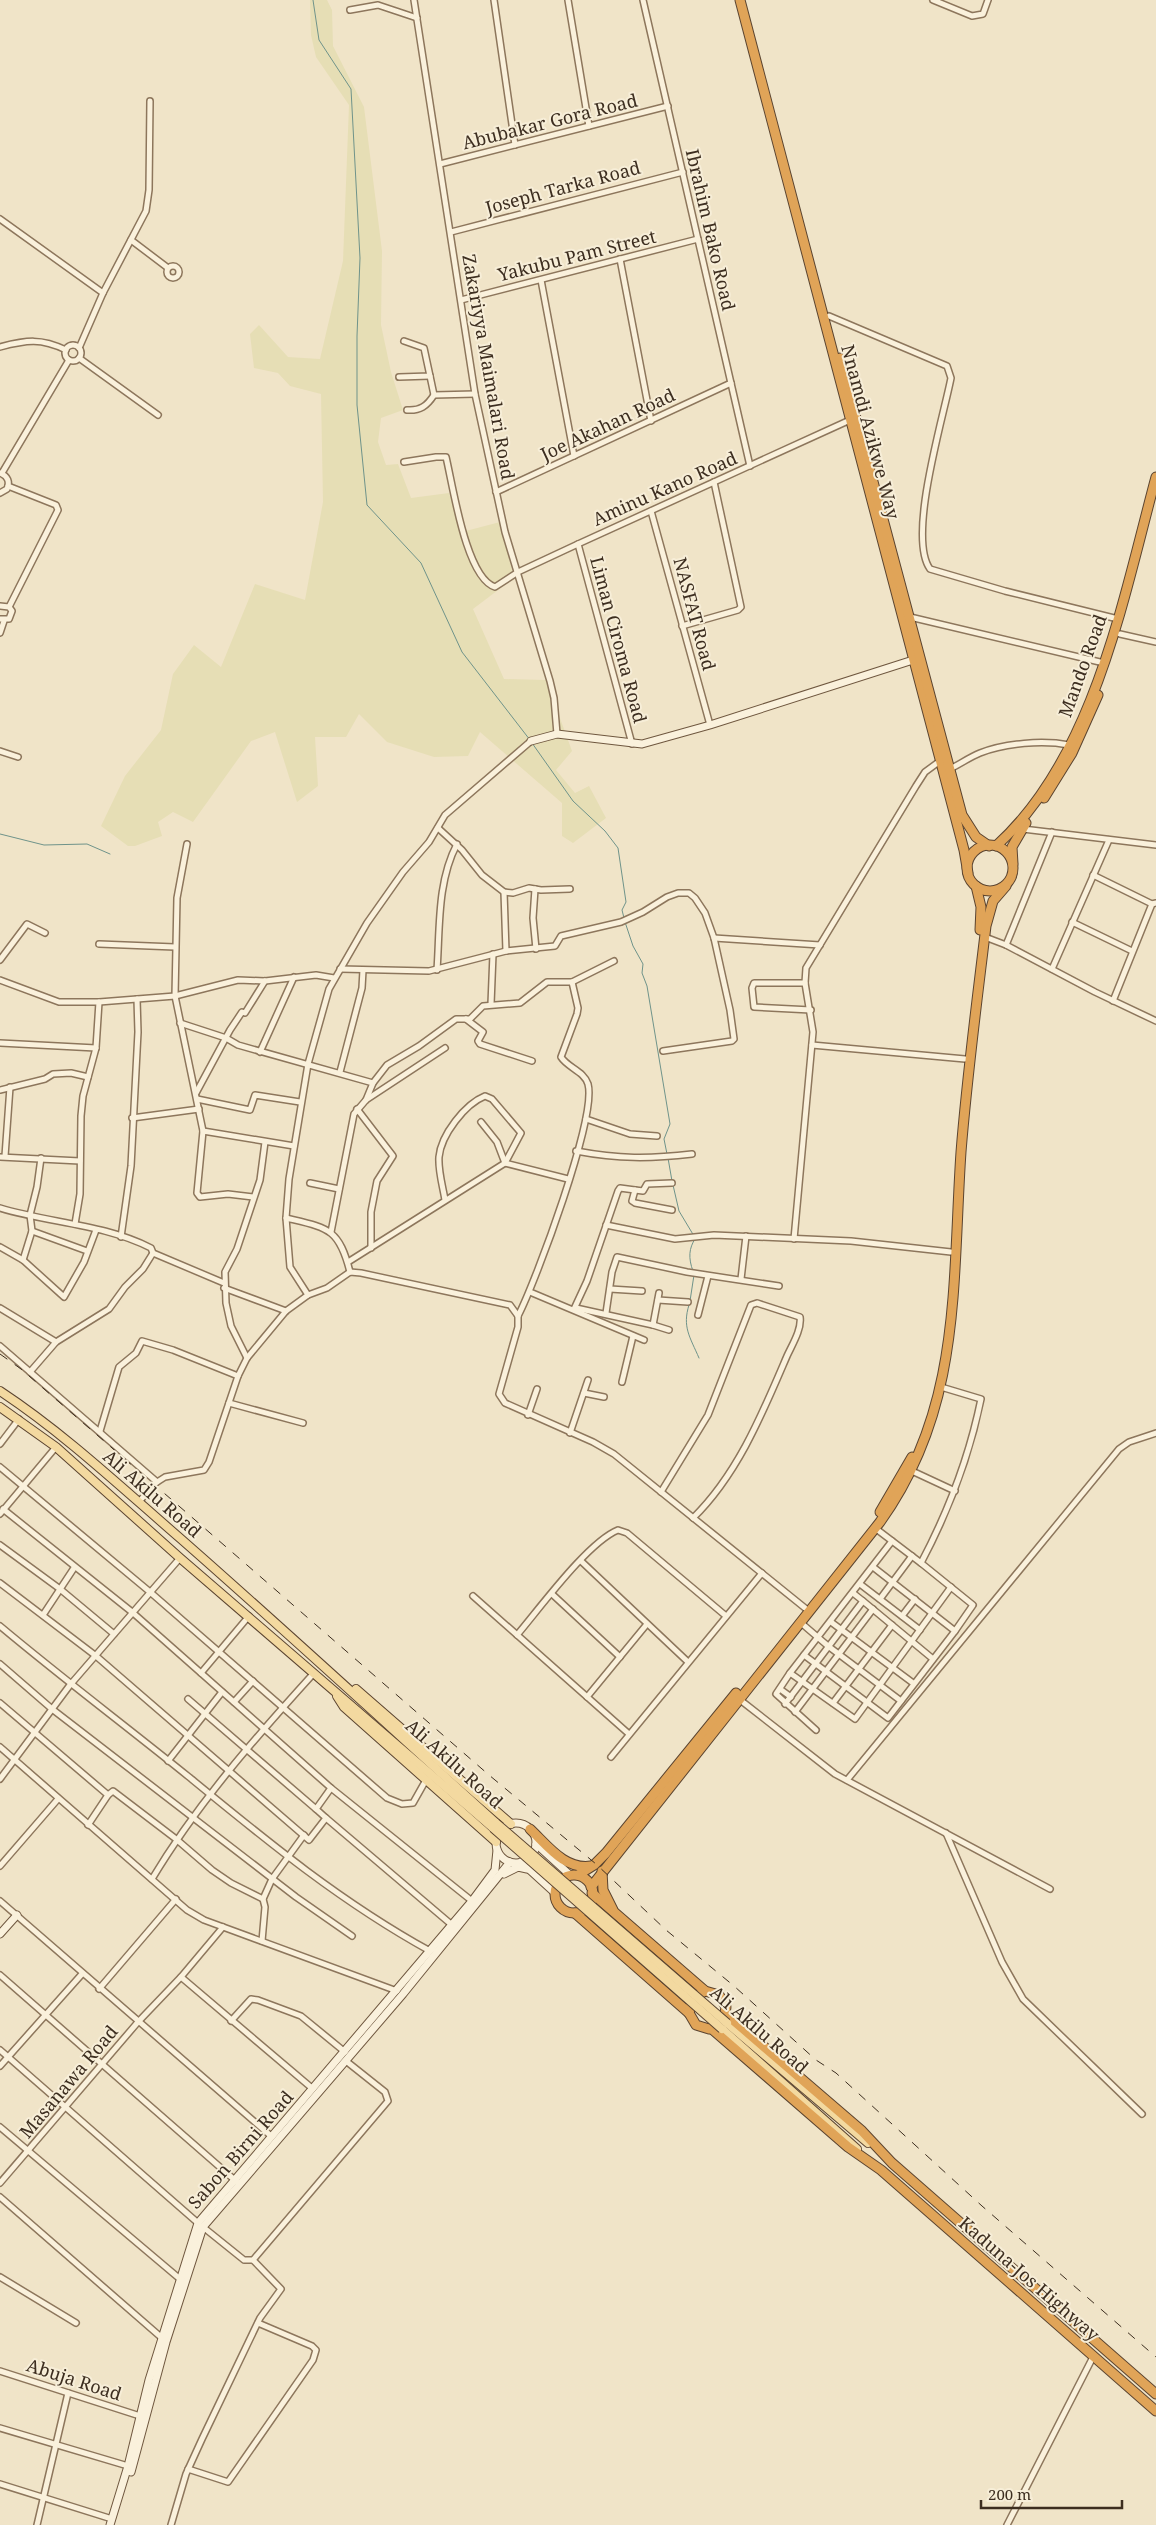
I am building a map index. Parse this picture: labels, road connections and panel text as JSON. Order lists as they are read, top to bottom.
{
  "streets": {
    "highway": ["Nnamdi Azikwe Way", "Mando Road", "Kaduna-Jos Highway"],
    "main road": ["Ali Akilu Road"],
    "street": [
      "Abubakar Gora Road",
      "Joseph Tarka Road",
      "Ibrahim Bako Road",
      "Yakubu Pam Street",
      "Zakariyya Maimalari Road",
      "Joe Akahan Road",
      "Aminu Kano Road",
      "NASFAT Road",
      "Liman Ciroma Road",
      "Masanawa Road",
      "Sabon Birni Road",
      "Abuja Road"
    ]
  },
  "crossings": [
    ["Abubakar Gora Road", "Ibrahim Bako Road"],
    ["Abubakar Gora Road", "Zakariyya Maimalari Road"],
    ["Joseph Tarka Road", "Ibrahim Bako Road"],
    ["Joseph Tarka Road", "Zakariyya Maimalari Road"],
    ["Ibrahim Bako Road", "Yakubu Pam Street"],
    ["Ibrahim Bako Road", "Joe Akahan Road"],
    ["Ibrahim Bako Road", "Aminu Kano Road"],
    ["Yakubu Pam Street", "Zakariyya Maimalari Road"],
    ["Zakariyya Maimalari Road", "Joe Akahan Road"],
    ["Zakariyya Maimalari Road", "Aminu Kano Road"],
    ["Nnamdi Azikwe Way", "Aminu Kano Road"],
    ["Nnamdi Azikwe Way", "Mando Road"],
    ["Aminu Kano Road", "NASFAT Road"],
    ["Aminu Kano Road", "Liman Ciroma Road"],
    ["Ali Akilu Road", "Kaduna-Jos Highway"],
    ["Sabon Birni Road", "Abuja Road"]
  ],
  "scale_bar": "200 m"
}
